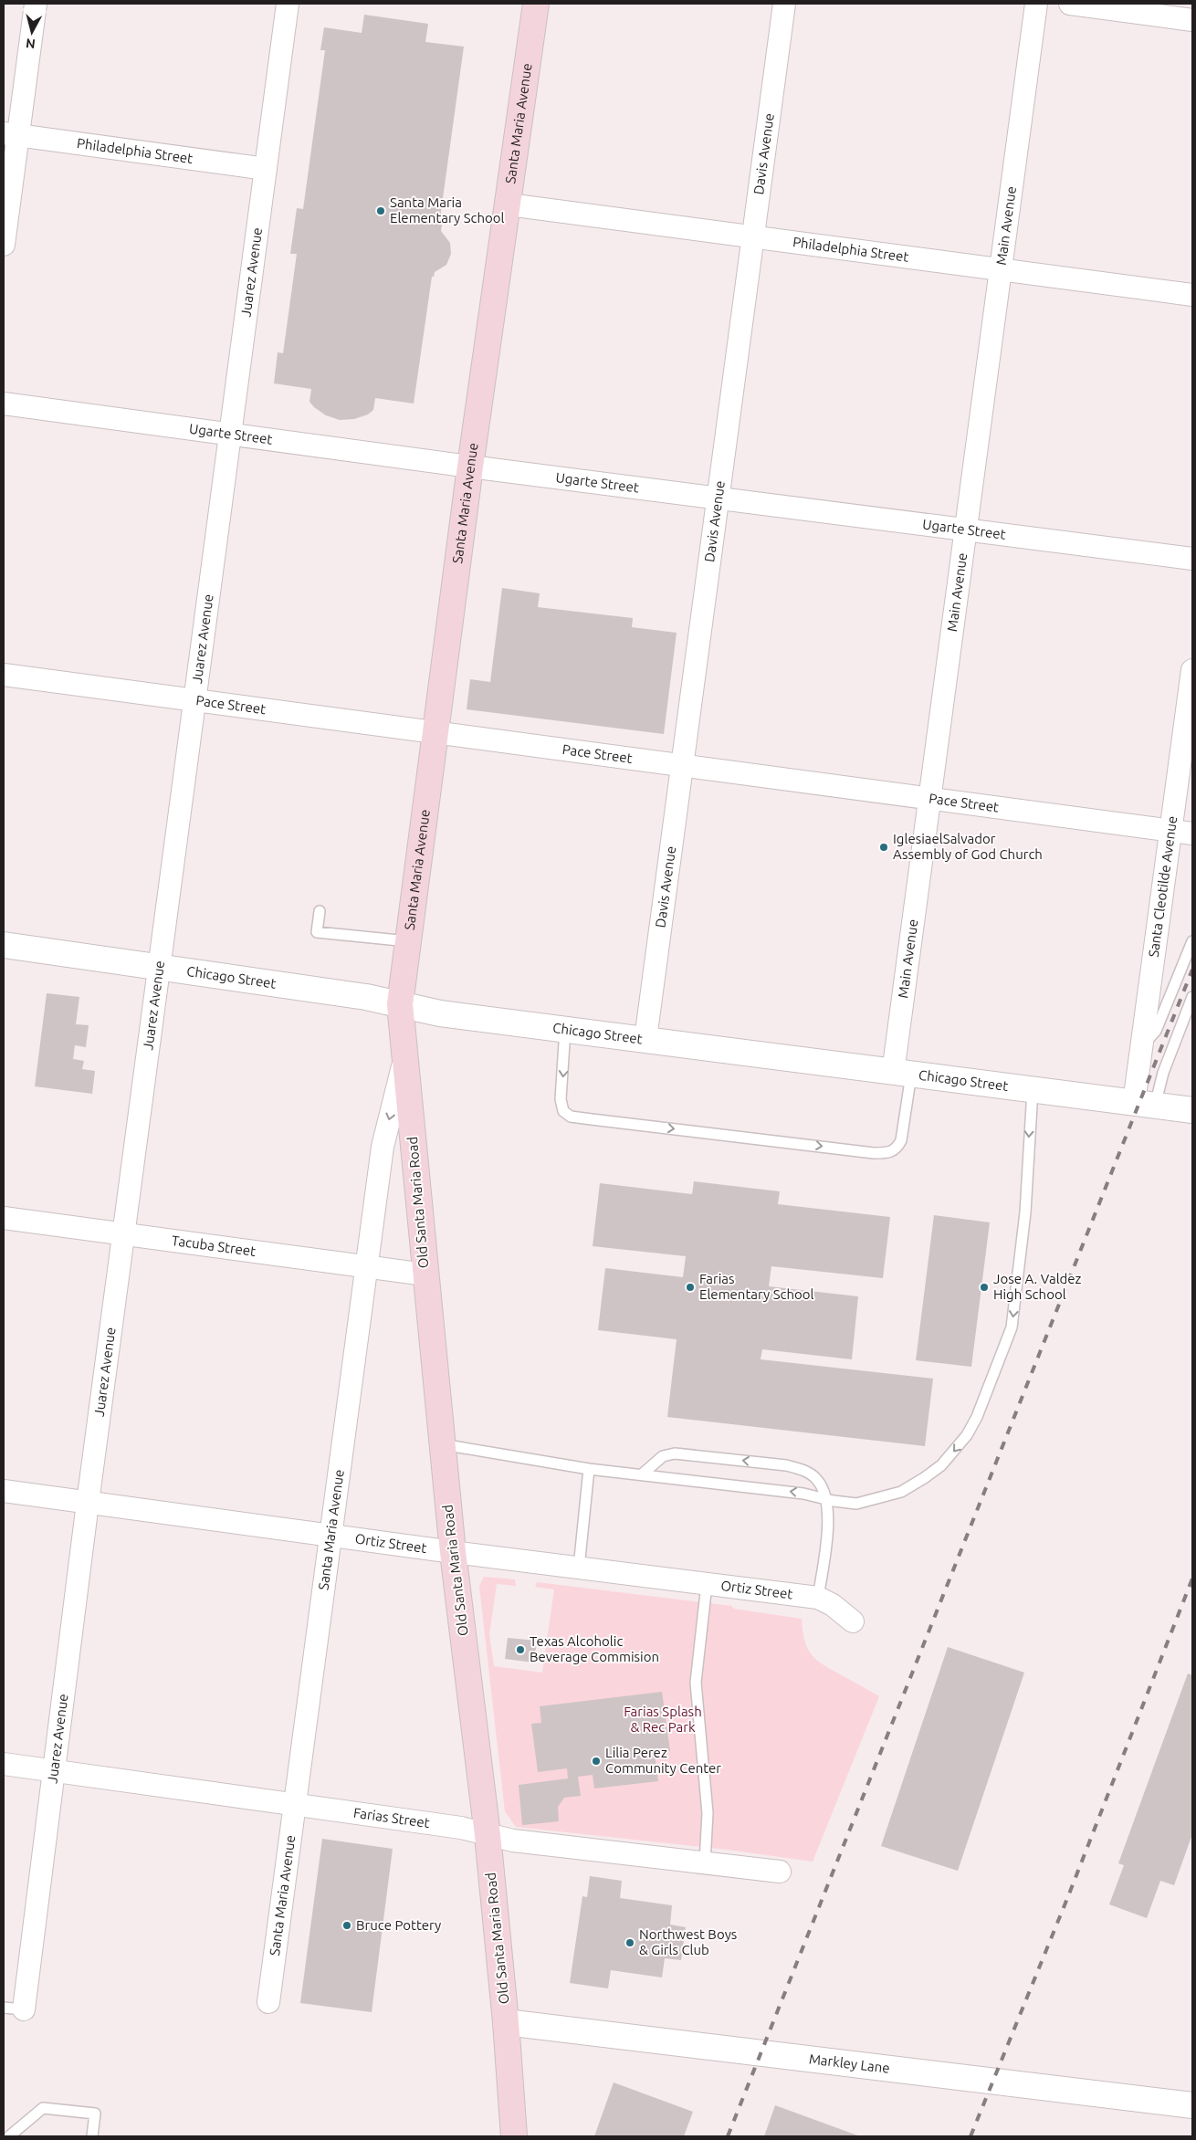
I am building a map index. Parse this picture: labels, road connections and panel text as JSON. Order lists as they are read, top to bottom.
{
  "streets": {
    "main road": ["Santa Maria Avenue", "Old Santa Maria Road"],
    "street": [
      "Philadelphia Street",
      "Davis Avenue",
      "Main Avenue",
      "Juarez Avenue",
      "Ugarte Street",
      "Pace Street",
      "Santa Cleotilde Avenue",
      "Chicago Street",
      "Tacuba Street",
      "Ortiz Street",
      "Farias Street",
      "Markley Lane"
    ]
  },
  "crossings": [
    ["Santa Maria Avenue", "Philadelphia Street"],
    ["Santa Maria Avenue", "Ugarte Street"],
    ["Santa Maria Avenue", "Pace Street"],
    ["Santa Maria Avenue", "Chicago Street"],
    ["Santa Maria Avenue", "Old Santa Maria Road"],
    ["Santa Maria Avenue", "Tacuba Street"],
    ["Santa Maria Avenue", "Ortiz Street"],
    ["Santa Maria Avenue", "Farias Street"],
    ["Philadelphia Street", "Davis Avenue"],
    ["Philadelphia Street", "Main Avenue"],
    ["Philadelphia Street", "Juarez Avenue"],
    ["Davis Avenue", "Ugarte Street"],
    ["Davis Avenue", "Pace Street"],
    ["Davis Avenue", "Chicago Street"],
    ["Main Avenue", "Ugarte Street"],
    ["Main Avenue", "Pace Street"],
    ["Main Avenue", "Chicago Street"],
    ["Juarez Avenue", "Ugarte Street"],
    ["Juarez Avenue", "Pace Street"],
    ["Juarez Avenue", "Chicago Street"],
    ["Juarez Avenue", "Tacuba Street"],
    ["Juarez Avenue", "Ortiz Street"],
    ["Juarez Avenue", "Farias Street"],
    ["Pace Street", "Santa Cleotilde Avenue"],
    ["Santa Cleotilde Avenue", "Chicago Street"],
    ["Chicago Street", "Old Santa Maria Road"],
    ["Old Santa Maria Road", "Tacuba Street"],
    ["Old Santa Maria Road", "Ortiz Street"],
    ["Old Santa Maria Road", "Farias Street"],
    ["Old Santa Maria Road", "Markley Lane"]
  ],
  "parks": ["Farias Splash & Rec Park"],
  "places": [
    "Santa Maria Elementary School",
    "IglesiaelSalvador Assembly of God Church",
    "Farias Elementary School",
    "Jose A. Valdez High School",
    "Texas Alcoholic Beverage Commision",
    "Lilia Perez Community Center",
    "Bruce Pottery",
    "Northwest Boys & Girls Club"
  ],
  "north": "bottom"
}
